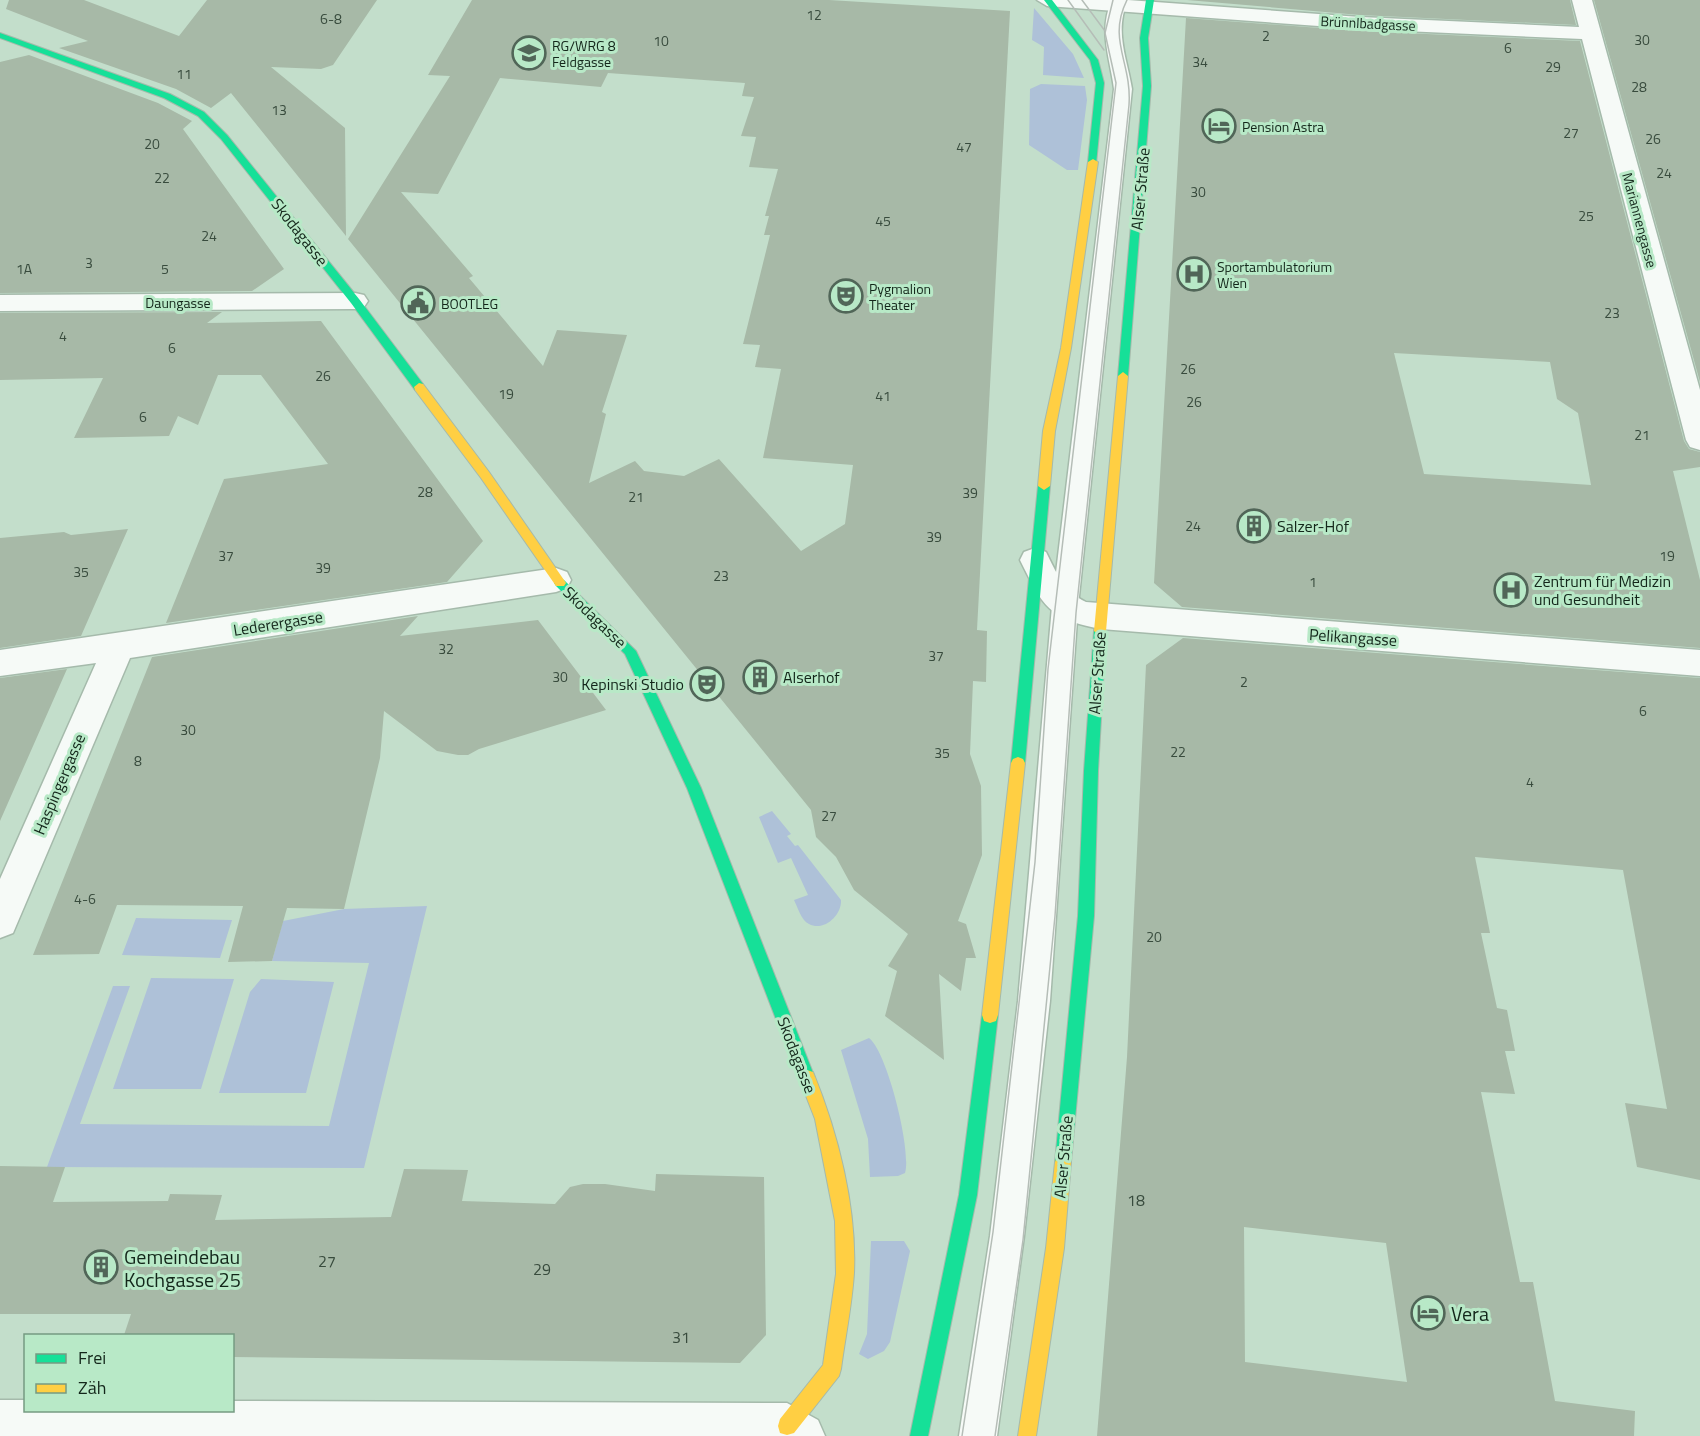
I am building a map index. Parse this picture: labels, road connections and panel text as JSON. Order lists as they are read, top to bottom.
{
  "streets": {
    "main road": ["Alser Straße", "Skodagasse"],
    "street": [
      "Brünnlbadgasse",
      "Mariannengasse",
      "Daungasse",
      "Lederergasse",
      "Pelikangasse",
      "Haspingergasse"
    ]
  },
  "crossings": [
    ["Brünnlbadgasse", "Alser Straße"],
    ["Brünnlbadgasse", "Mariannengasse"],
    ["Alser Straße", "Pelikangasse"],
    ["Skodagasse", "Daungasse"],
    ["Skodagasse", "Lederergasse"],
    ["Lederergasse", "Haspingergasse"]
  ],
  "places": {
    "school or university": ["RG/WRG 8 Feldgasse"],
    "hotel": ["Pension Astra", "Vera"],
    "hospital": ["Sportambulatorium Wien", "Zentrum für Medizin und Gesundheit"],
    "theatre": ["Pygmalion Theater", "Kepinski Studio"],
    "public building": ["BOOTLEG"],
    "building": ["Salzer-Hof", "Alserhof", "Gemeindebau Kochgasse 25"]
  },
  "house_numbers": [
    "12",
    "6-8",
    "2",
    "30",
    "10",
    "6",
    "34",
    "29",
    "11",
    "28",
    "13",
    "27",
    "26",
    "20",
    "47",
    "24",
    "22",
    "30",
    "25",
    "45",
    "24",
    "3",
    "1A",
    "5",
    "23",
    "4",
    "6",
    "26",
    "26",
    "19",
    "41",
    "26",
    "6",
    "21",
    "28",
    "39",
    "21",
    "24",
    "39",
    "37",
    "19",
    "39",
    "35",
    "23",
    "1",
    "32",
    "37",
    "30",
    "2",
    "6",
    "30",
    "22",
    "35",
    "8",
    "4",
    "27",
    "4-6",
    "20",
    "18",
    "27",
    "29",
    "31"
  ],
  "legend": ["Frei", "Zäh"]
}
